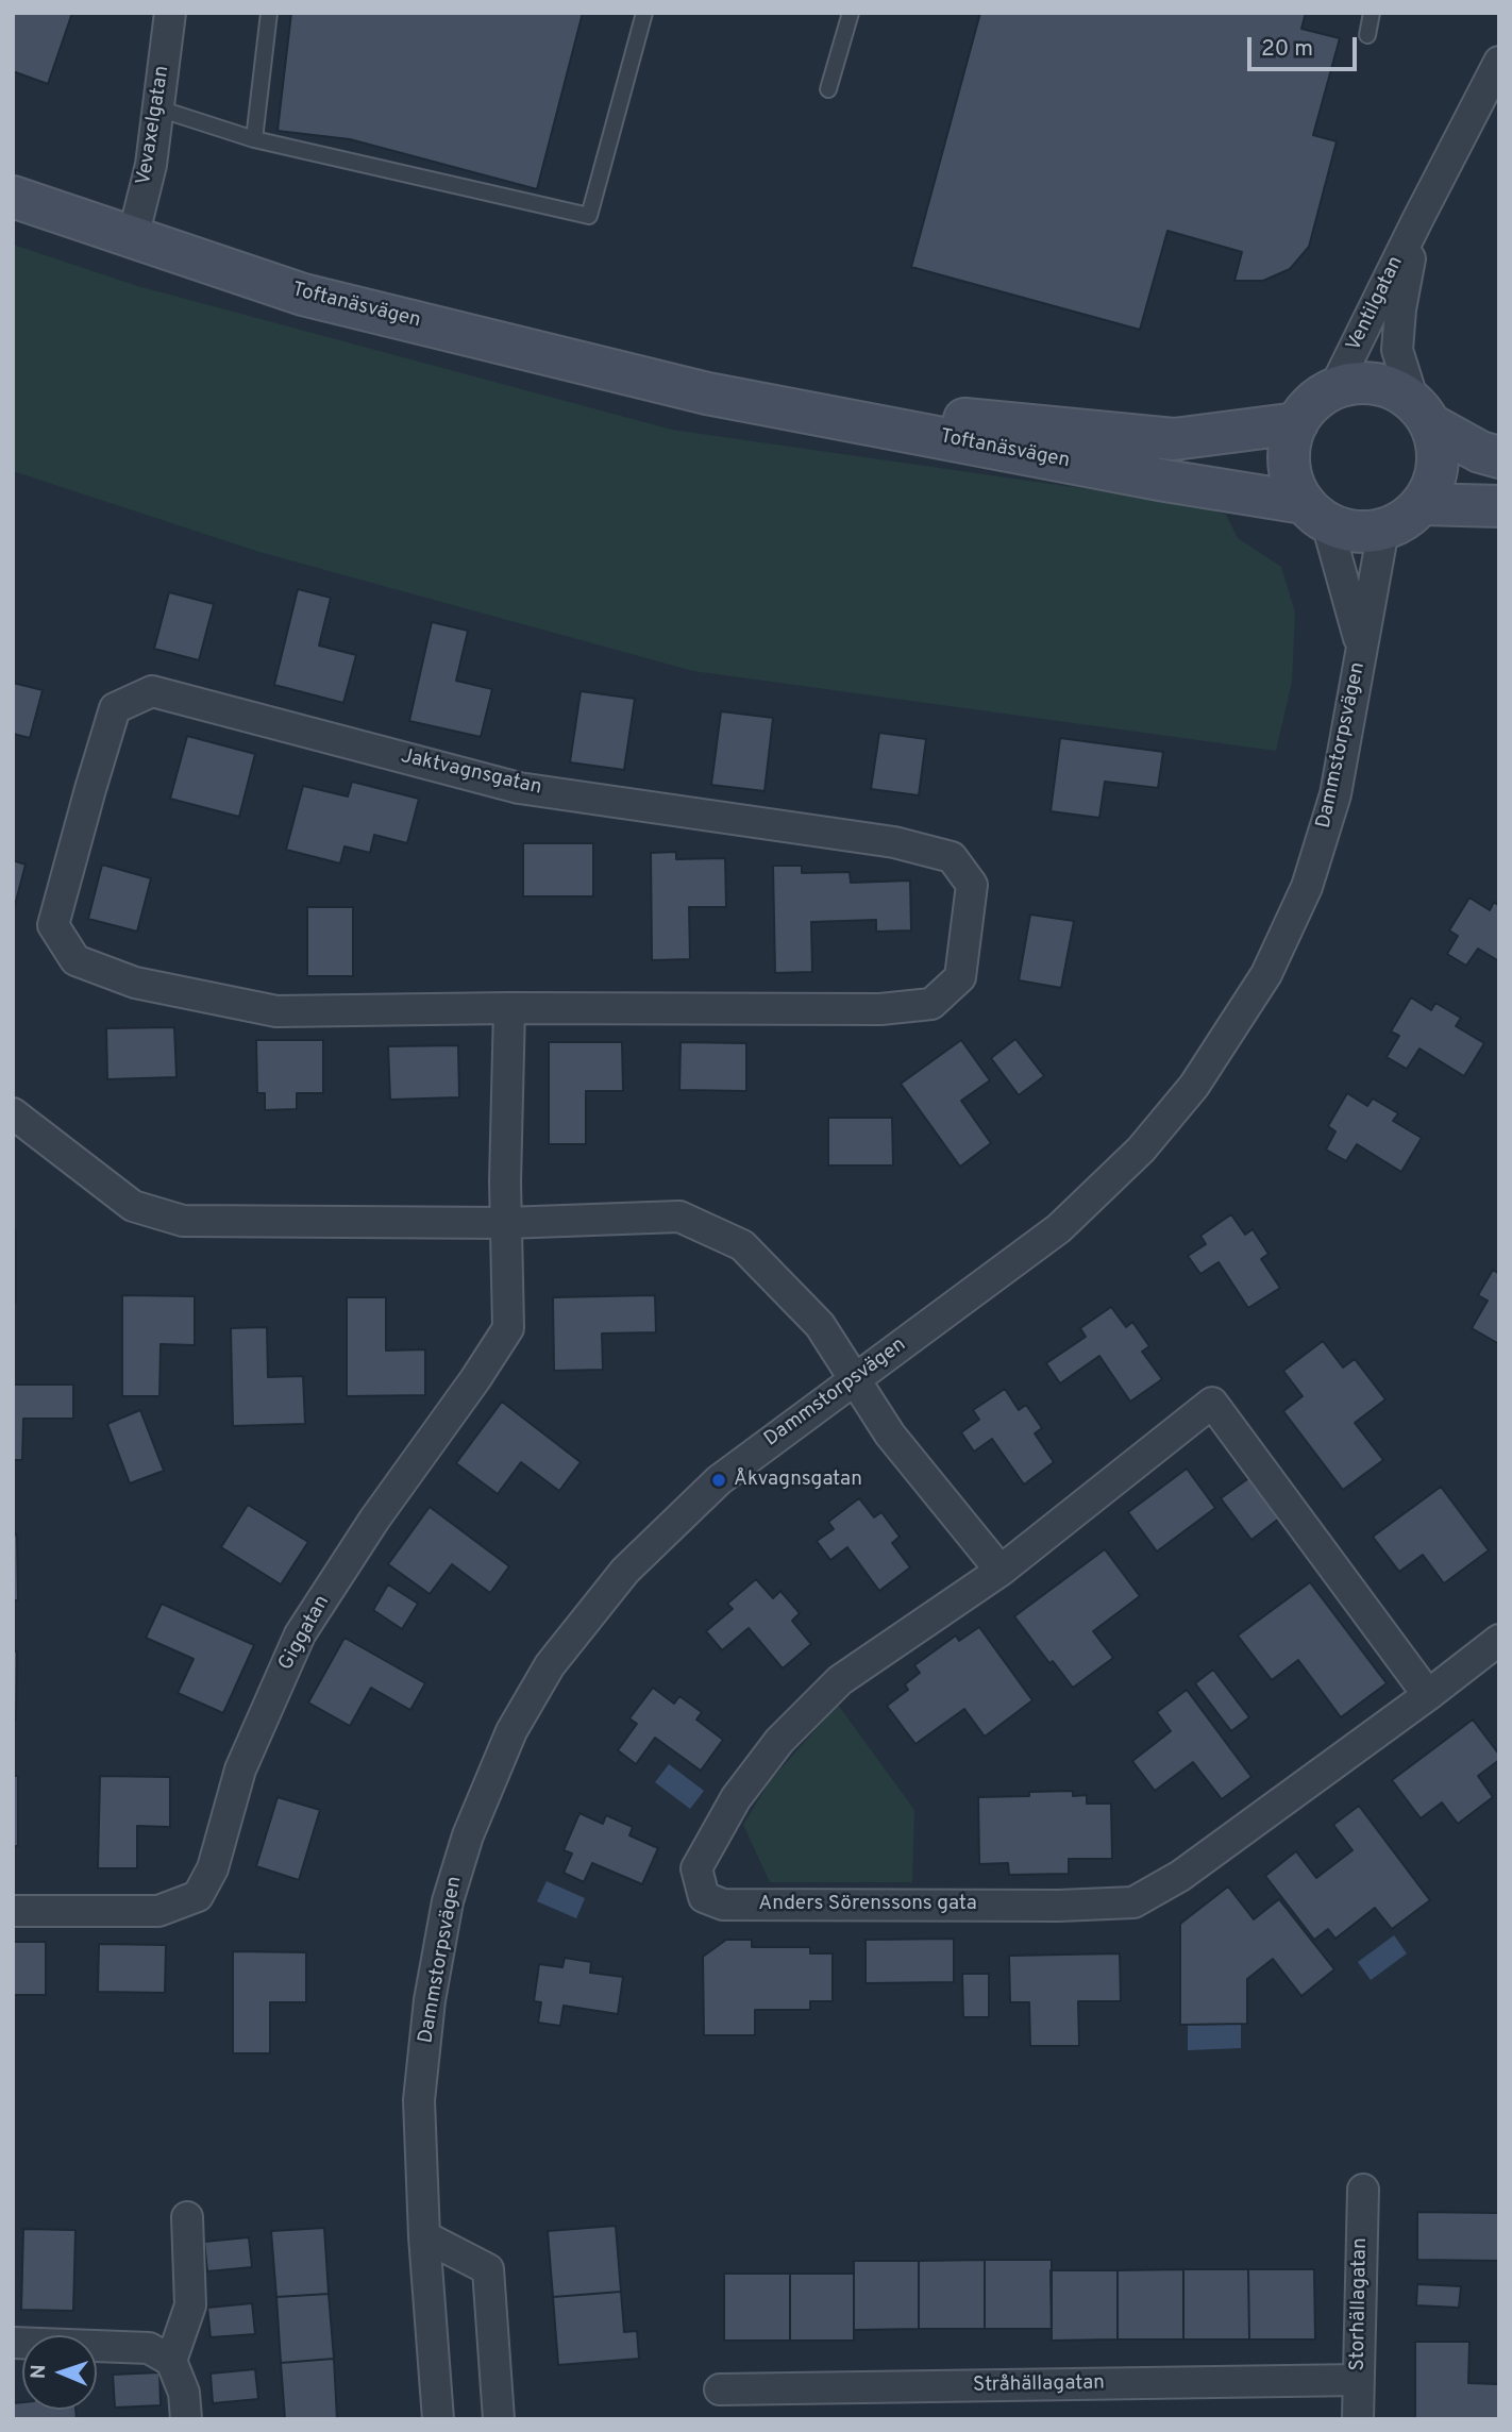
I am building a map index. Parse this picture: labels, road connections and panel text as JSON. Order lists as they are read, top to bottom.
{
  "streets": {
    "street": [
      "Vevaxelgatan",
      "Ventilgatan",
      "Toftanäsvägen",
      "Dammstorpsvägen",
      "Jaktvagnsgatan",
      "Giggatan",
      "Anders Sörenssons gata",
      "Storhällagatan",
      "Stråhällagatan"
    ]
  },
  "crossings": [
    ["Vevaxelgatan", "Toftanäsvägen"],
    ["Ventilgatan", "Toftanäsvägen"],
    ["Ventilgatan", "Dammstorpsvägen"],
    ["Toftanäsvägen", "Dammstorpsvägen"],
    ["Storhällagatan", "Stråhällagatan"]
  ],
  "places": ["Åkvagnsgatan"],
  "scale_bar": "20 m",
  "north": "left"
}
